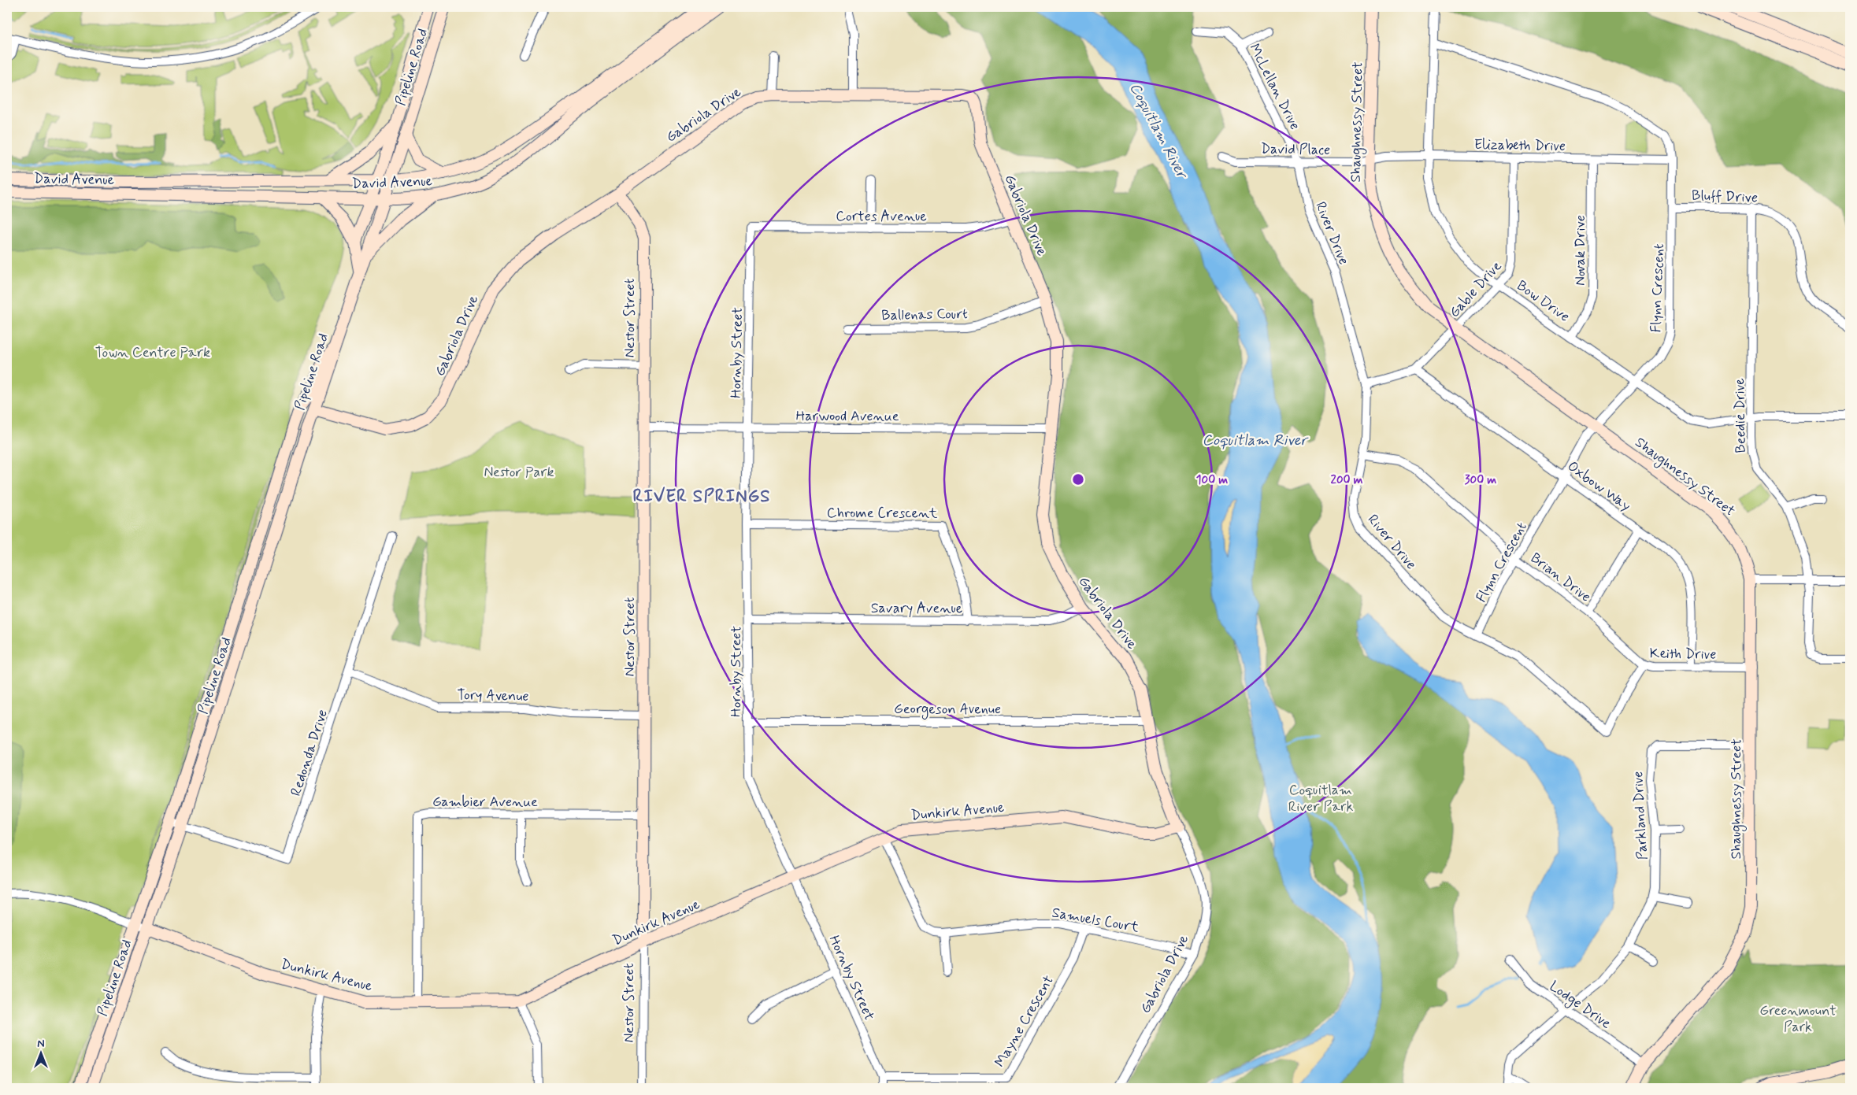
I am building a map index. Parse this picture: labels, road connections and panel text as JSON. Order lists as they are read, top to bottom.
{
  "streets": {
    "street": [
      "Pipeline Road",
      "McLellan Drive",
      "Gabriola Drive",
      "Shaughnessy Street",
      "Elizabeth Drive",
      "David Place",
      "David Avenue",
      "Bluff Drive",
      "Cortes Avenue",
      "River Drive",
      "Novak Drive",
      "Flynn Crescent",
      "Gable Drive",
      "Bow Drive",
      "Ballenas Court",
      "Nestor Street",
      "Hornby Street",
      "Harwood Avenue",
      "Beedie Drive",
      "Oxbow Way",
      "Chrome Crescent",
      "Brian Drive",
      "Savary Avenue",
      "Keith Drive",
      "Tory Avenue",
      "Georgeson Avenue",
      "Redonda Drive",
      "Gambier Avenue",
      "Dunkirk Avenue",
      "Parkland Drive",
      "Samuels Court",
      "Lodge Drive",
      "Mayne Crescent"
    ]
  },
  "crossings": [
    ["Pipeline Road", "Gabriola Drive"],
    ["Pipeline Road", "David Avenue"],
    ["Pipeline Road", "Redonda Drive"],
    ["Pipeline Road", "Dunkirk Avenue"],
    ["McLellan Drive", "David Place"],
    ["McLellan Drive", "River Drive"],
    ["Gabriola Drive", "Cortes Avenue"],
    ["Gabriola Drive", "Ballenas Court"],
    ["Gabriola Drive", "Nestor Street"],
    ["Gabriola Drive", "Harwood Avenue"],
    ["Gabriola Drive", "Savary Avenue"],
    ["Gabriola Drive", "Georgeson Avenue"],
    ["Gabriola Drive", "Dunkirk Avenue"],
    ["Gabriola Drive", "Samuels Court"],
    ["Shaughnessy Street", "Elizabeth Drive"],
    ["Shaughnessy Street", "David Place"],
    ["Shaughnessy Street", "Flynn Crescent"],
    ["Shaughnessy Street", "Gable Drive"],
    ["Shaughnessy Street", "Keith Drive"],
    ["Shaughnessy Street", "Parkland Drive"],
    ["Shaughnessy Street", "Lodge Drive"],
    ["Elizabeth Drive", "David Place"],
    ["Elizabeth Drive", "Novak Drive"],
    ["Elizabeth Drive", "Flynn Crescent"],
    ["Elizabeth Drive", "Gable Drive"],
    ["Elizabeth Drive", "Bow Drive"],
    ["David Place", "River Drive"],
    ["Bluff Drive", "Flynn Crescent"],
    ["Bluff Drive", "Beedie Drive"],
    ["Cortes Avenue", "Hornby Street"],
    ["River Drive", "Flynn Crescent"],
    ["River Drive", "Gable Drive"],
    ["River Drive", "Brian Drive"],
    ["River Drive", "Keith Drive"],
    ["Novak Drive", "Bow Drive"],
    ["Flynn Crescent", "Bow Drive"],
    ["Flynn Crescent", "Oxbow Way"],
    ["Flynn Crescent", "Brian Drive"],
    ["Gable Drive", "Bow Drive"],
    ["Gable Drive", "Oxbow Way"],
    ["Bow Drive", "Beedie Drive"],
    ["Nestor Street", "Harwood Avenue"],
    ["Nestor Street", "Tory Avenue"],
    ["Nestor Street", "Gambier Avenue"],
    ["Nestor Street", "Dunkirk Avenue"],
    ["Hornby Street", "Harwood Avenue"],
    ["Hornby Street", "Chrome Crescent"],
    ["Hornby Street", "Savary Avenue"],
    ["Hornby Street", "Georgeson Avenue"],
    ["Hornby Street", "Dunkirk Avenue"],
    ["Hornby Street", "Mayne Crescent"],
    ["Oxbow Way", "Keith Drive"],
    ["Chrome Crescent", "Savary Avenue"],
    ["Brian Drive", "Keith Drive"],
    ["Tory Avenue", "Redonda Drive"],
    ["Gambier Avenue", "Dunkirk Avenue"],
    ["Dunkirk Avenue", "Samuels Court"],
    ["Parkland Drive", "Lodge Drive"],
    ["Samuels Court", "Mayne Crescent"]
  ],
  "districts": ["RIVER SPRINGS"],
  "water": ["Coquitlam River"],
  "parks": [
    "Town Centre Park",
    "Nestor Park",
    "Coquitlam River Park",
    "Greenmount Park"
  ],
  "north": "top",
  "rings": ["100 m", "200 m", "300 m"]
}
